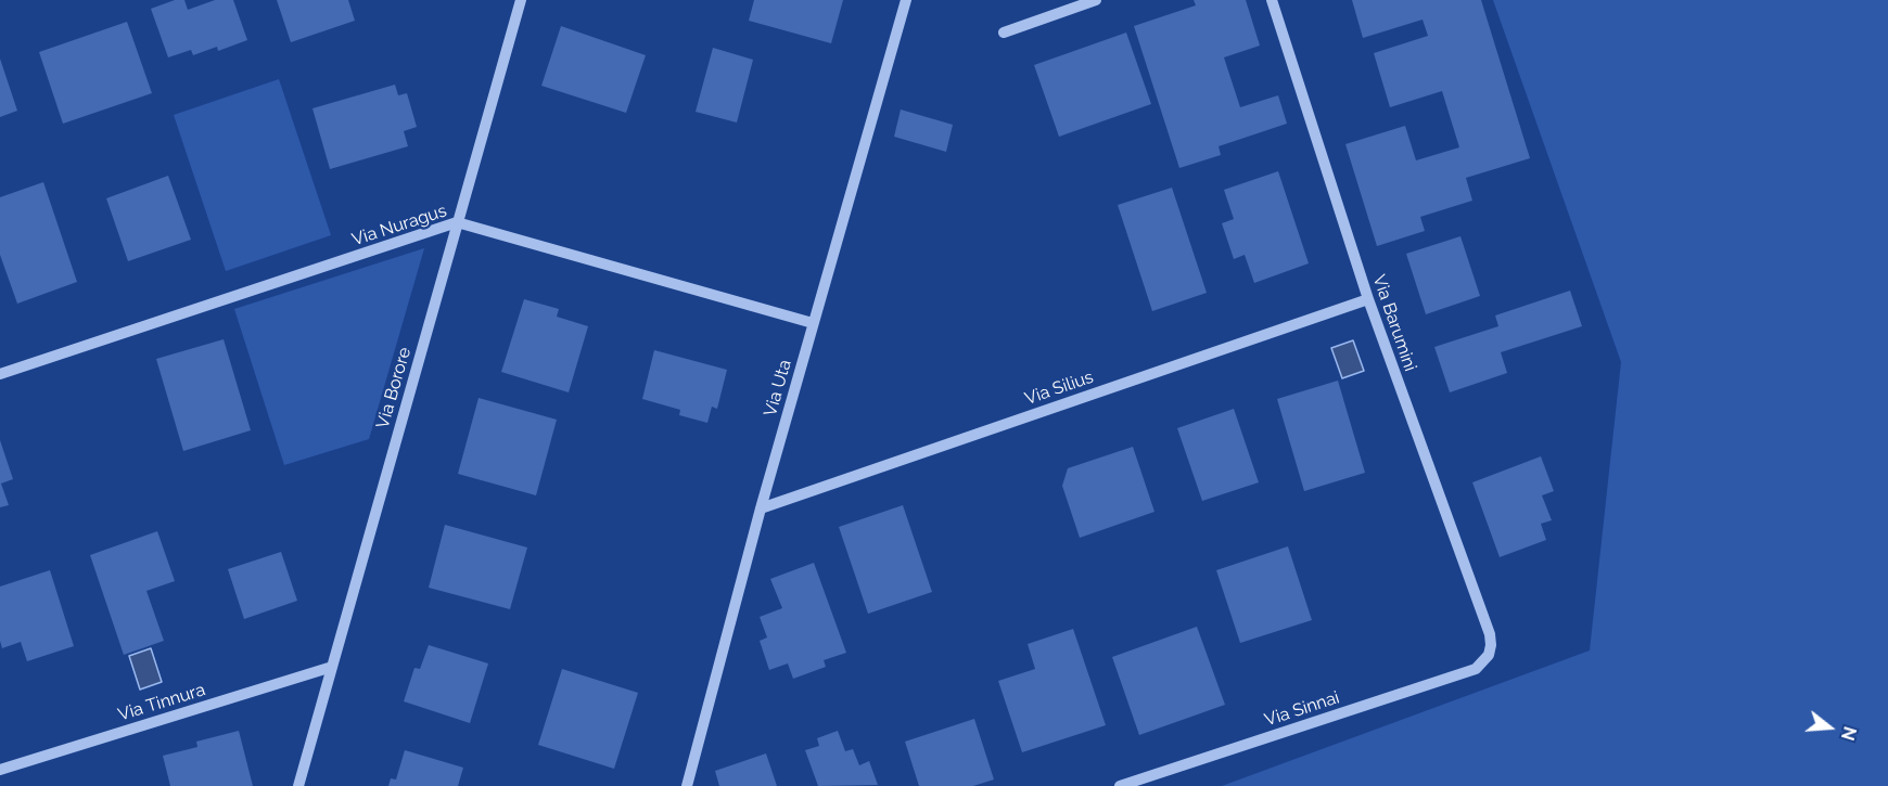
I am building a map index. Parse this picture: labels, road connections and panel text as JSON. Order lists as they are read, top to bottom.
{
  "streets": {
    "street": [
      "Via Nuragus",
      "Via Barumini",
      "Via Borore",
      "Via Uta",
      "Via Silius",
      "Via Tinnura",
      "Via Sinnai"
    ]
  },
  "crossings": [
    ["Via Nuragus", "Via Borore"],
    ["Via Nuragus", "Via Uta"],
    ["Via Barumini", "Via Silius"],
    ["Via Barumini", "Via Sinnai"],
    ["Via Borore", "Via Tinnura"],
    ["Via Uta", "Via Silius"]
  ],
  "north": "right"
}
